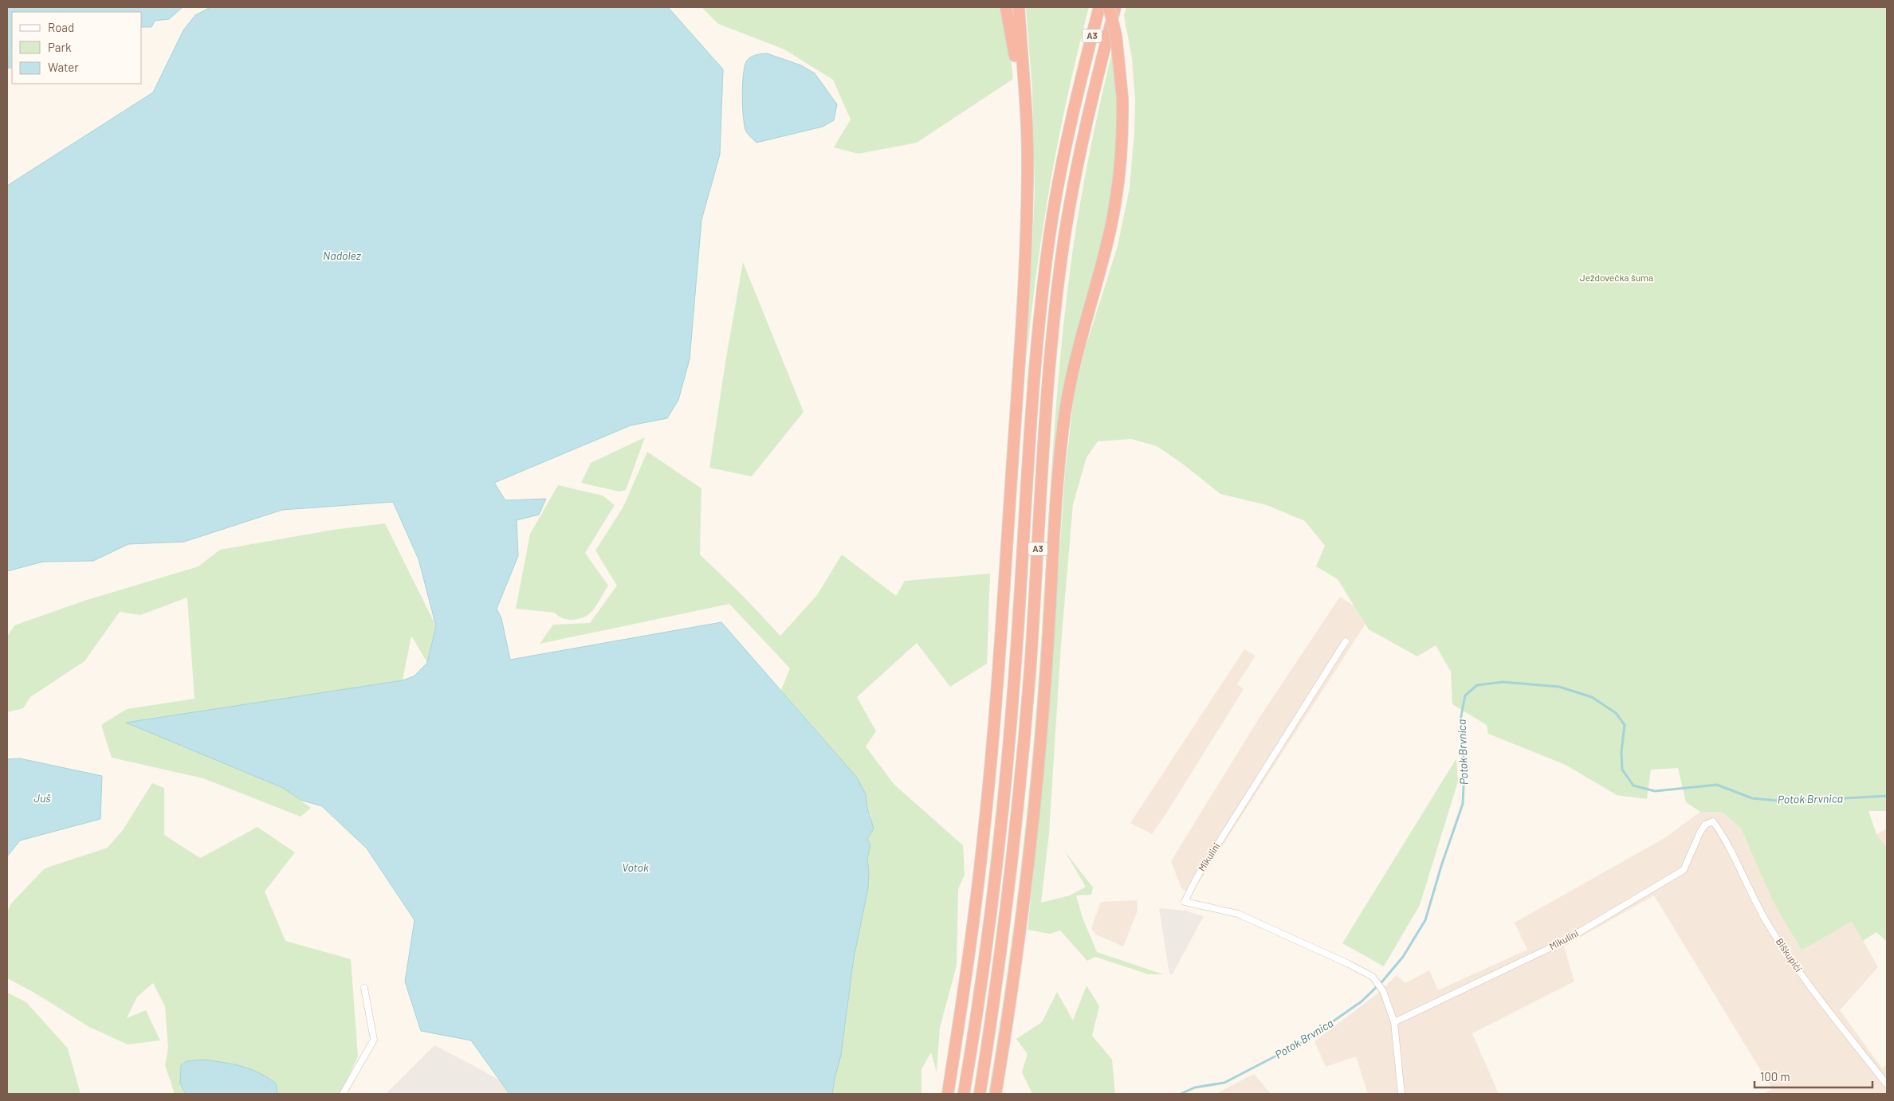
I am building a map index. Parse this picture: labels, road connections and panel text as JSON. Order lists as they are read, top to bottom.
{
  "streets": {
    "highway": ["A3"],
    "street": ["Mikulini", "Biškupići"]
  },
  "crossings": [
    ["Mikulini", "Biškupići"]
  ],
  "water": [
    "Nadolez",
    "Potok Brvnica",
    "Juš",
    "Votok"
  ],
  "parks": ["Ježdovečka šuma"],
  "legend": ["Road", "Park", "Water"],
  "scale_bar": "100 m"
}
